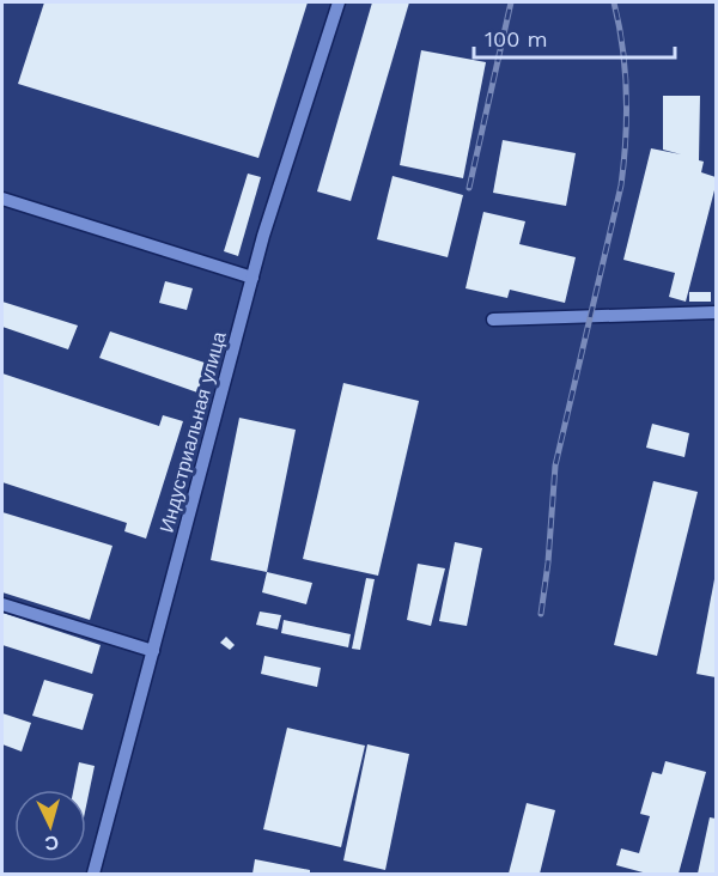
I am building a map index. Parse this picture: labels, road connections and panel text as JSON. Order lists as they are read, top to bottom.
{
  "streets": {
    "street": ["Индустриальная улица"]
  },
  "scale_bar": "100 m",
  "north": "bottom"
}
